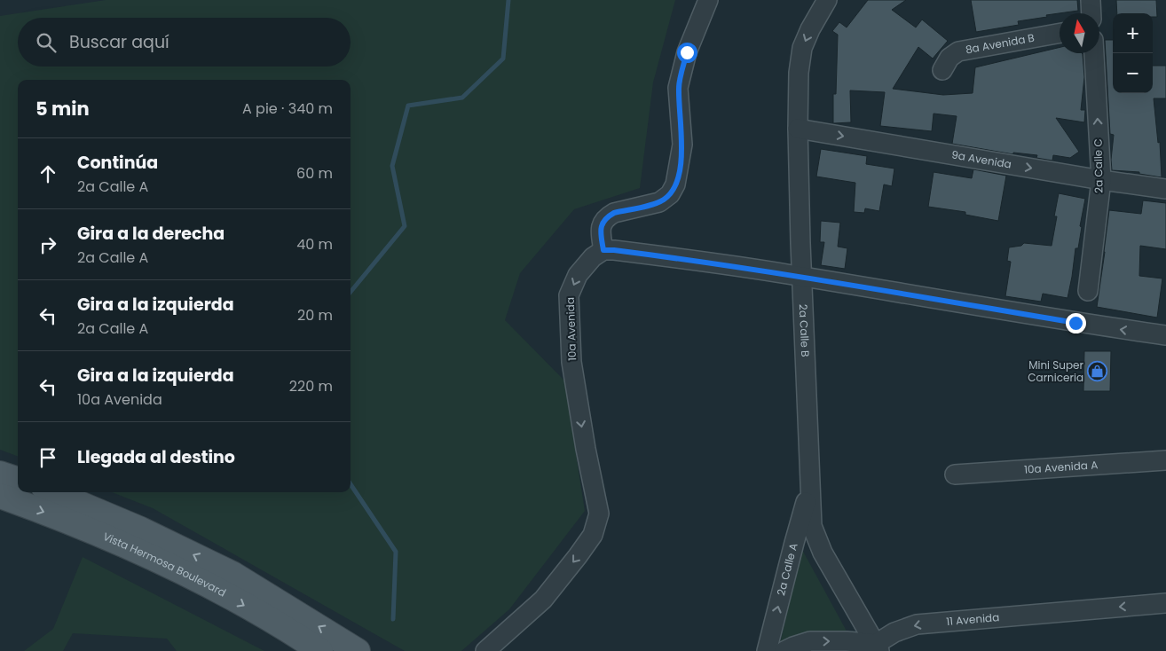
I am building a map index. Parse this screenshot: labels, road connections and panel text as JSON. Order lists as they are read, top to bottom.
{
  "streets": {
    "main road": ["Vista Hermosa Boulevard"],
    "street": [
      "8a Avenida B",
      "9a Avenida",
      "2a Calle C",
      "10a Avenida",
      "2a Calle B",
      "10a Avenida A",
      "2a Calle A",
      "11 Avenida"
    ]
  },
  "crossings": [
    ["9a Avenida", "2a Calle C"],
    ["9a Avenida", "2a Calle B"],
    ["2a Calle B", "2a Calle A"],
    ["2a Calle B", "11 Avenida"]
  ],
  "one_way": [
    "2a Calle C",
    "10a Avenida",
    "2a Calle A",
    "11 Avenida"
  ],
  "places": {
    "shop": ["Mini Super Carniceria"]
  },
  "north": "top",
  "page": {
    "map_buttons": ["+", "−"],
    "search": "Buscar aquí",
    "heading": ["5 min", "A pie · 340 m"],
    "list": [
      ["Continúa", "2a Calle A", "60 m"],
      ["Gira a la derecha", "2a Calle A", "40 m"],
      ["Gira a la izquierda", "2a Calle A", "20 m"],
      ["Gira a la izquierda", "10a Avenida", "220 m"],
      "Llegada al destino"
    ]
  }
}
